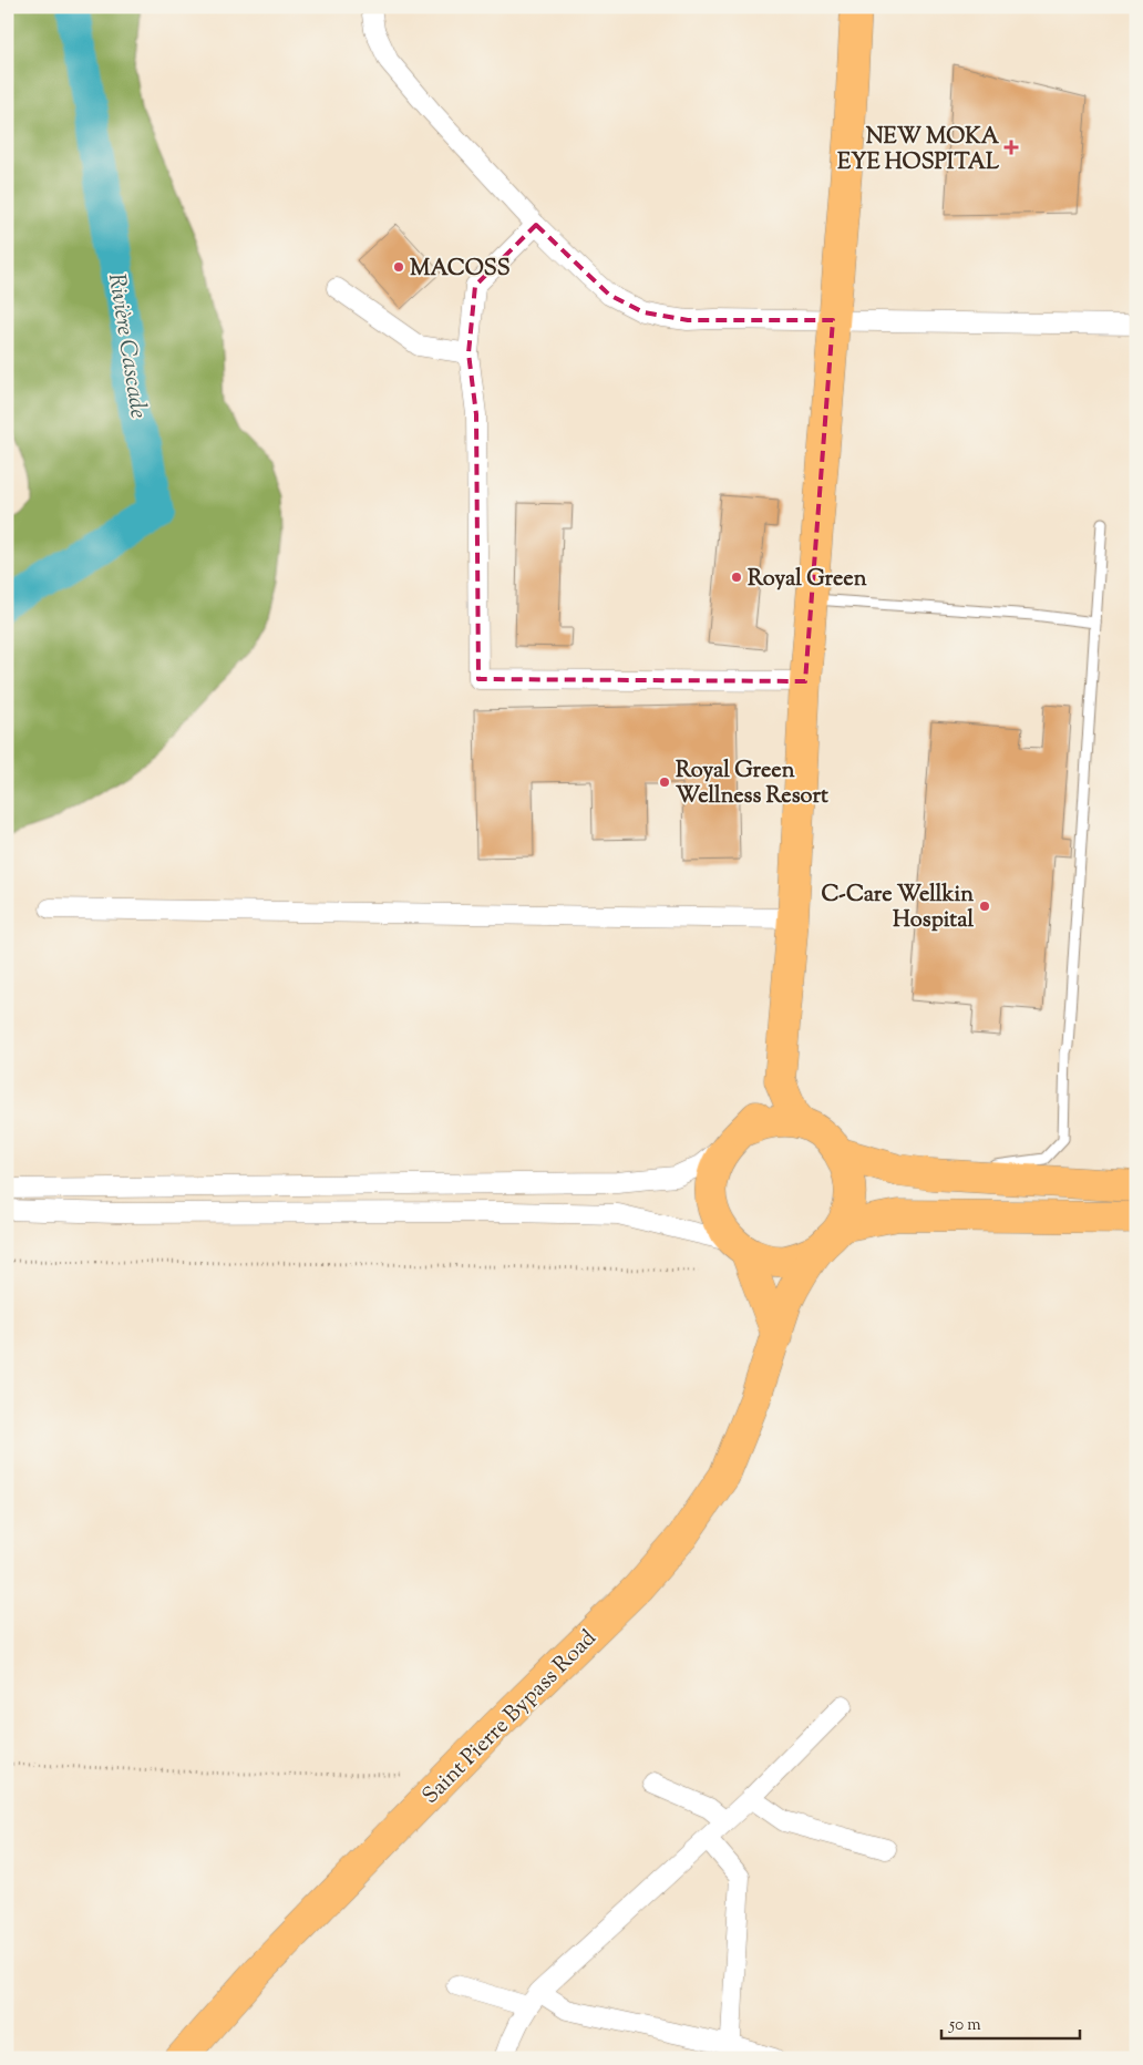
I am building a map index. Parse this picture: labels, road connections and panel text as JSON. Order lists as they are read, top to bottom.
{
  "streets": {
    "main road": ["Saint Pierre Bypass Road"]
  },
  "water": ["Rivière Cascade"],
  "places": {
    "health": ["NEW MOKA EYE HOSPITAL"],
    "other": [
      "MACOSS",
      "Royal Green",
      "Royal Green Wellness Resort",
      "C-Care Wellkin Hospital"
    ]
  },
  "scale_bar": "50 m"
}
